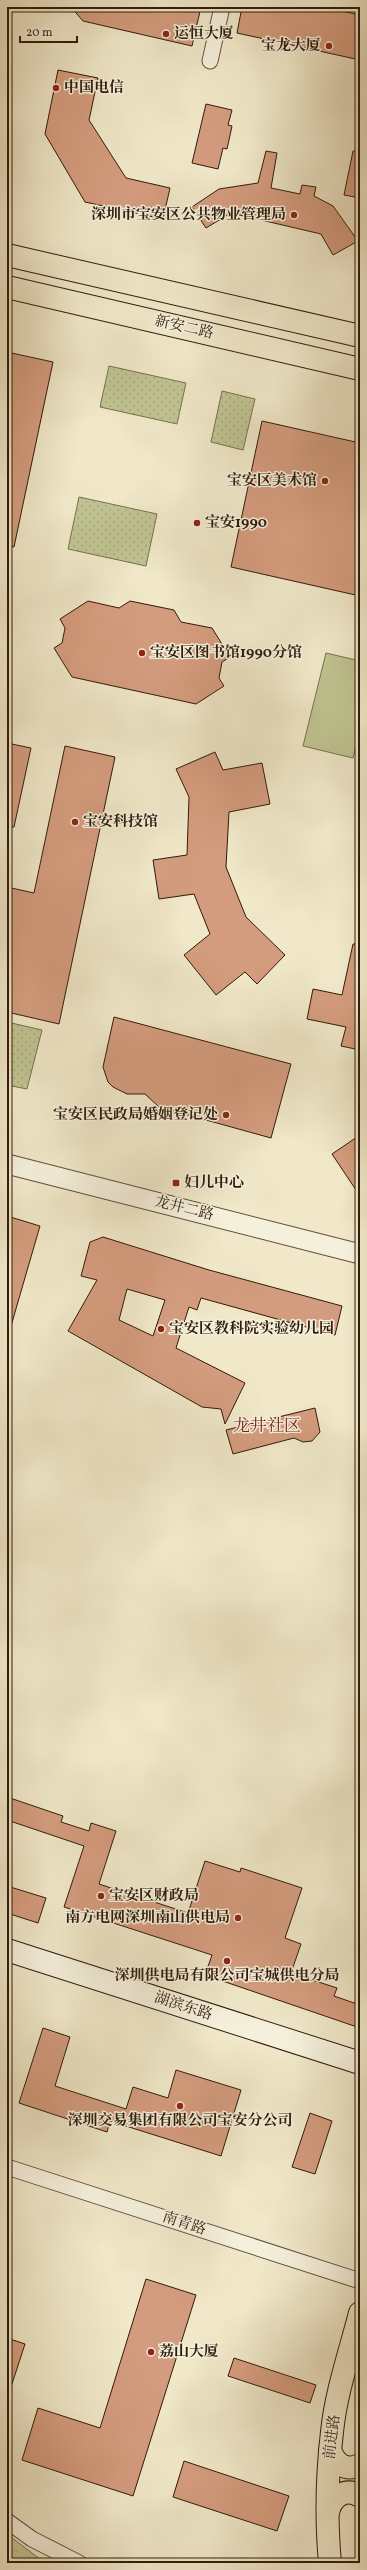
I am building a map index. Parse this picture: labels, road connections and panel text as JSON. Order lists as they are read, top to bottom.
{
  "streets": {
    "main road": ["新安二路", "湖滨东路", "前进路"],
    "street": ["龙井二路", "南青路"]
  },
  "districts": ["龙井社区"],
  "places": {
    "other": [
      "运恒大厦",
      "宝龙大厦",
      "中国电信",
      "深圳市宝安区公共物业管理局",
      "宝安区美术馆",
      "宝安1990",
      "宝安区图书馆1990分馆",
      "宝安科技馆",
      "宝安区民政局婚姻登记处",
      "宝安区教科院实验幼儿园",
      "宝安区财政局",
      "南方电网深圳南山供电局",
      "深圳供电局有限公司宝城供电分局",
      "深圳交易集团有限公司宝安分公司",
      "荔山大厦"
    ],
    "transit": ["妇儿中心"]
  },
  "scale_bar": "20 m"
}
